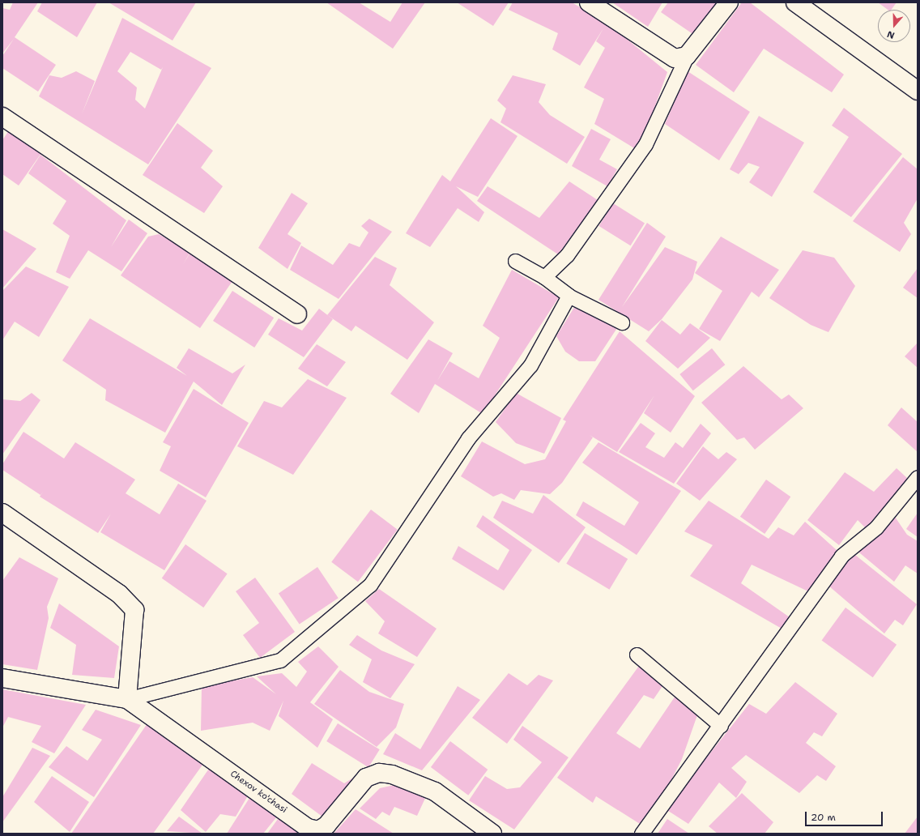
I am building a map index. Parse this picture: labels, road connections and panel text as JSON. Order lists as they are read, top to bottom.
{
  "streets": {
    "street": ["Chexov ko'chasi"]
  },
  "scale_bar": "20 m",
  "north": "bottom"
}
